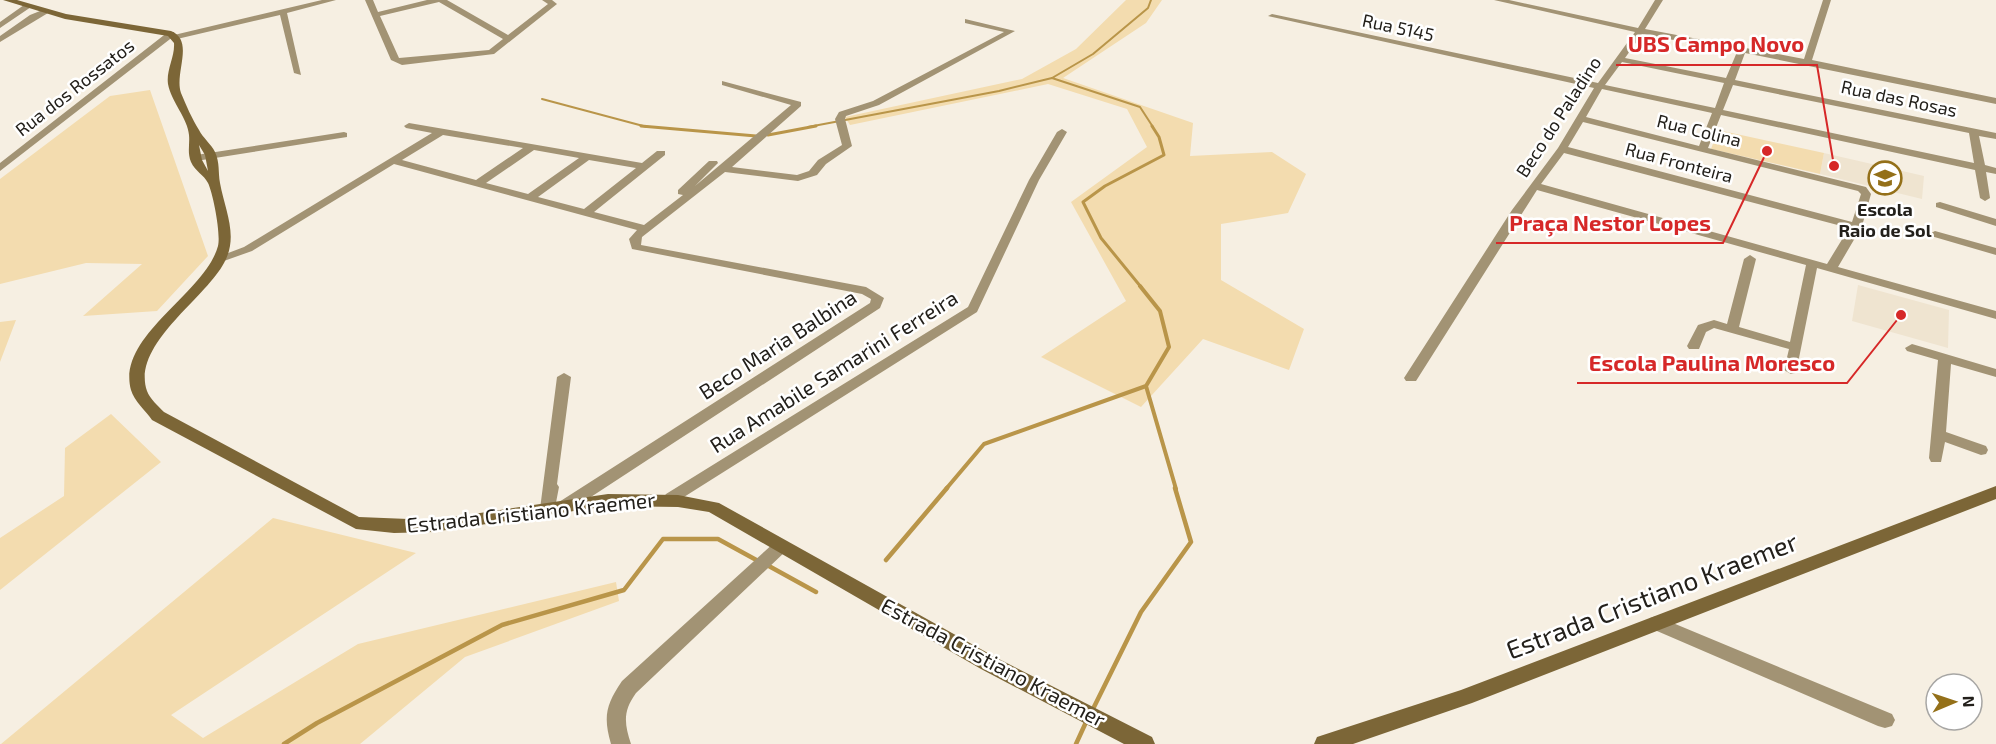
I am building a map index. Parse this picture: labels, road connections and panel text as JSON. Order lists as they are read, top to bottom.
{
  "streets": {
    "main road": ["Estrada Cristiano Kraemer"],
    "street": [
      "Rua 5145",
      "Rua dos Rossatos",
      "Rua das Rosas",
      "Beco do Paladino",
      "Rua Colina",
      "Rua Fronteira",
      "Beco Maria Balbina",
      "Rua Amabile Samarini Ferreira"
    ]
  },
  "crossings": [
    ["Rua 5145", "Beco do Paladino"],
    ["Rua das Rosas", "Beco do Paladino"],
    ["Beco do Paladino", "Rua Colina"],
    ["Beco do Paladino", "Rua Fronteira"],
    ["Rua Colina", "Rua Fronteira"],
    ["Beco Maria Balbina", "Estrada Cristiano Kraemer"],
    ["Rua Amabile Samarini Ferreira", "Estrada Cristiano Kraemer"]
  ],
  "places": {
    "other": ["Praça Nestor Lopes", "UBS Campo Novo", "Escola Paulina Moresco"],
    "school or university": ["Escola Raio de Sol"]
  },
  "north": "right"
}
